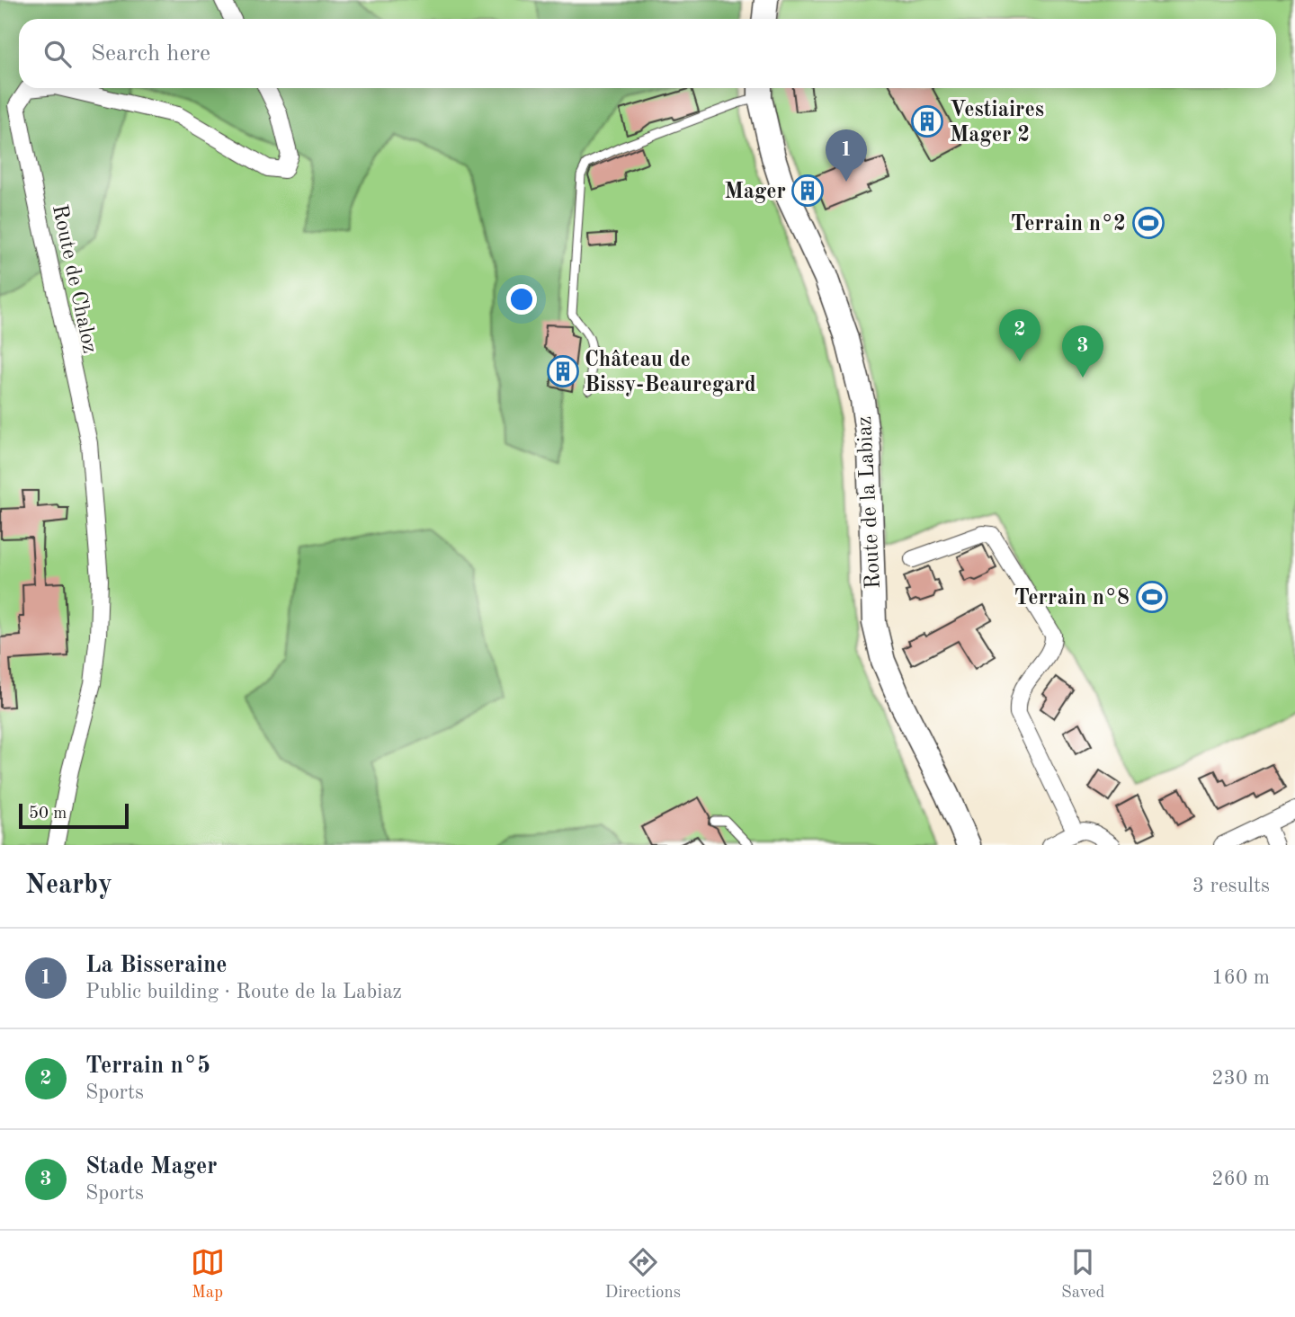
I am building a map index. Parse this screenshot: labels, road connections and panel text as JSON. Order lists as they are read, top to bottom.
{
  "streets": {
    "main road": ["Route de la Labiaz"],
    "street": ["Route de Chaloz"]
  },
  "places": {
    "building": ["Vestiaires Mager 2", "Mager", "Château de Bissy-Beauregard"],
    "sports": ["Terrain n°2", "Terrain n°8"]
  },
  "scale_bar": "50 m",
  "page": {
    "search": "Search here",
    "pins": ["1", "2", "3"],
    "scale": "50 m",
    "heading": ["Nearby", "3 results"],
    "list": [
      {
        "mark": "1",
        "name": "La Bisseraine",
        "note": "Public building · Route de la Labiaz",
        "value": "160 m"
      },
      {
        "mark": "2",
        "name": "Terrain n°5",
        "note": "Sports",
        "value": "230 m"
      },
      {
        "mark": "3",
        "name": "Stade Mager",
        "note": "Sports",
        "value": "260 m"
      }
    ],
    "nav": ["Map", "Directions", "Saved"]
  }
}
